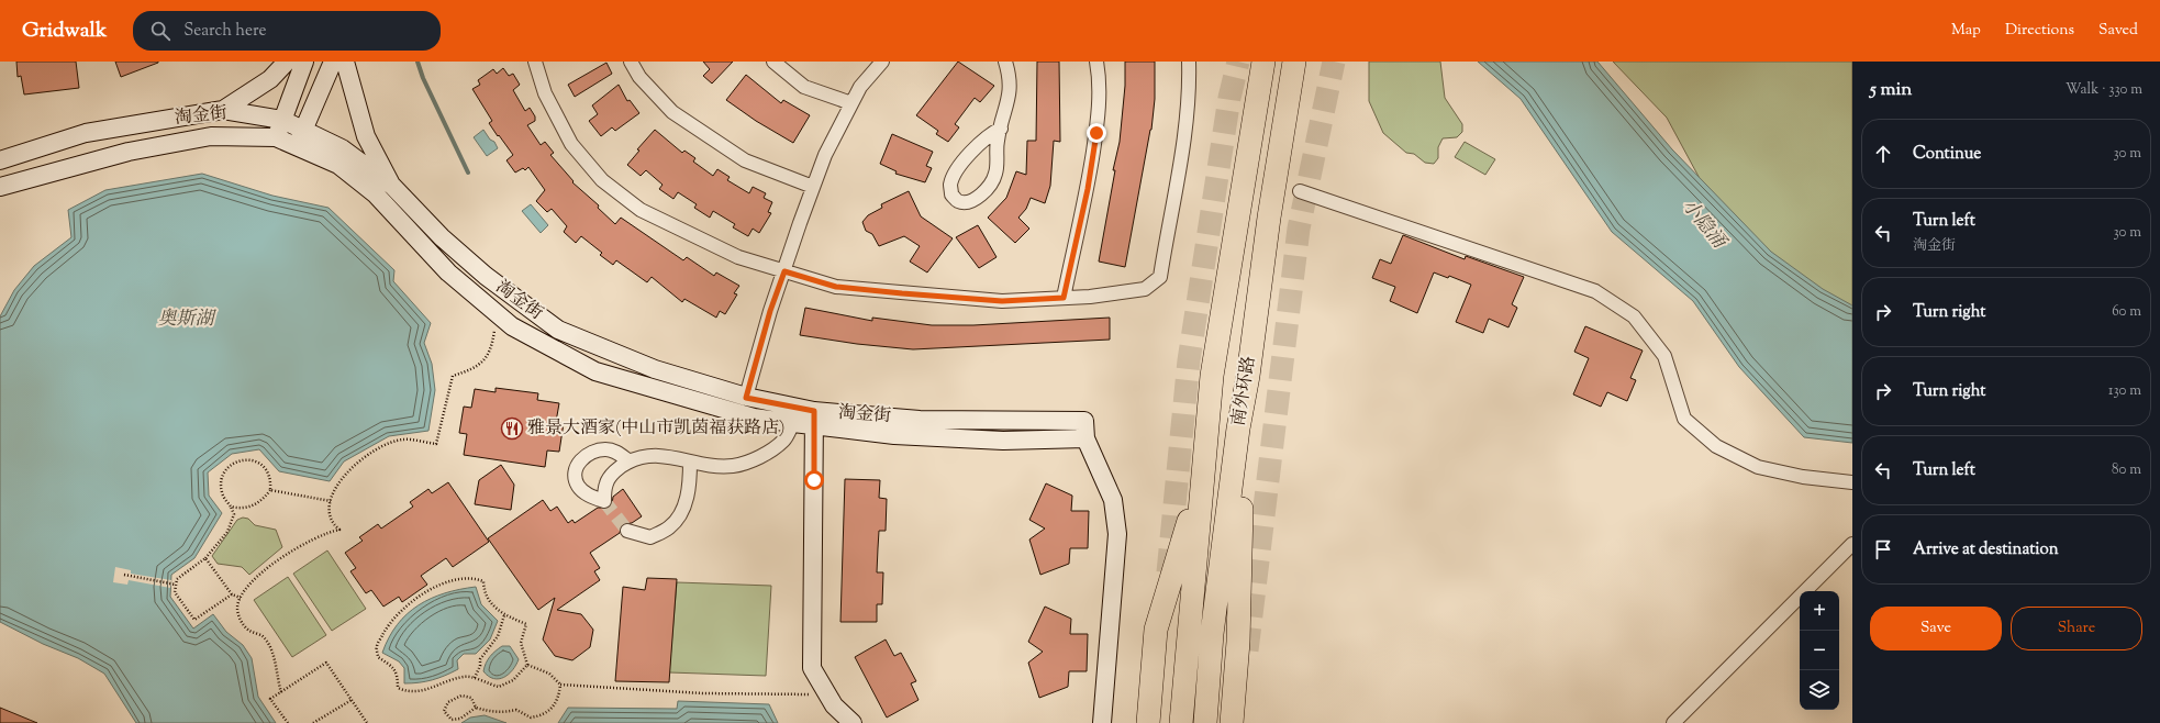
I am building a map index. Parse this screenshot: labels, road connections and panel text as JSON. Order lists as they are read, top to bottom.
{
  "streets": {
    "highway": ["南外环路"],
    "street": ["淘金街"]
  },
  "water": ["小隐涌", "奥斯湖"],
  "places": {
    "restaurant": ["雅景大酒家(中山市凯茵福获路店)"]
  },
  "page": {
    "header": "Gridwalk",
    "search": "Search here",
    "nav": ["Map", "Directions", "Saved"],
    "heading": ["5 min", "Walk · 330 m"],
    "list": [
      ["Continue", "30 m"],
      ["Turn left", "淘金街", "30 m"],
      ["Turn right", "60 m"],
      ["Turn right", "130 m"],
      ["Turn left", "80 m"],
      "Arrive at destination"
    ],
    "map_buttons": ["+", "−"],
    "buttons": ["Save", "Share"]
  }
}
